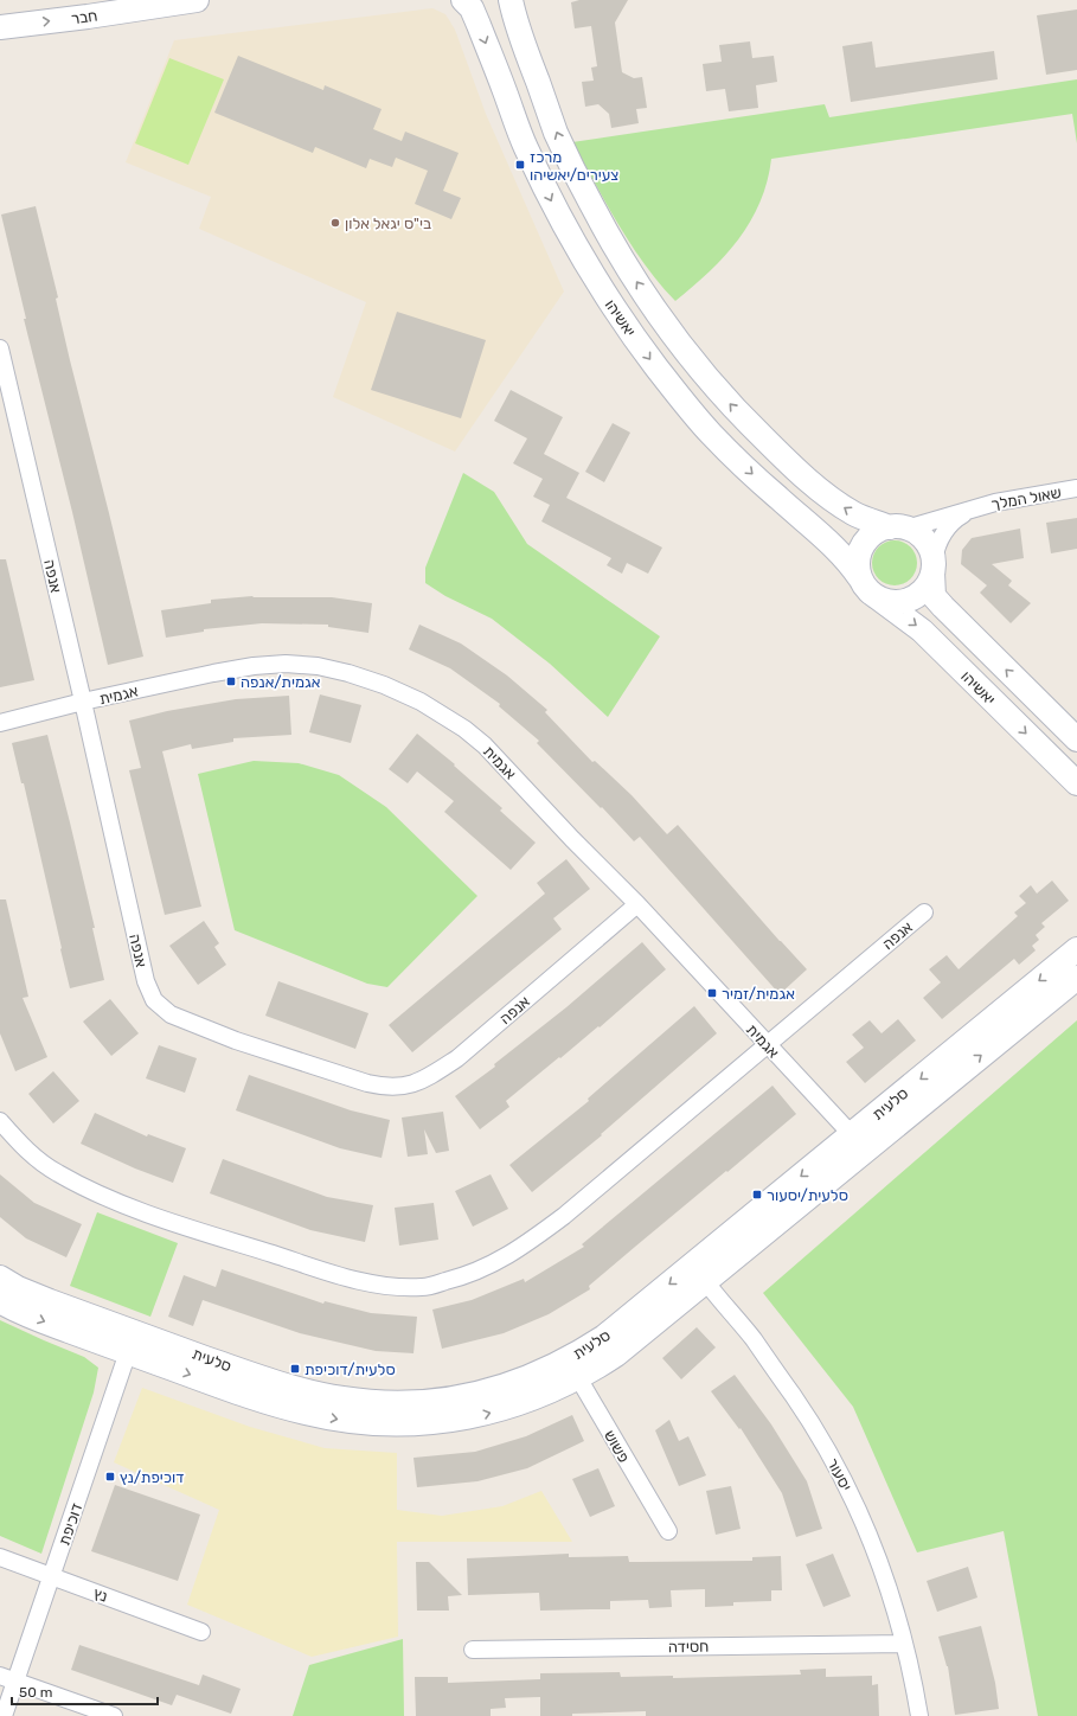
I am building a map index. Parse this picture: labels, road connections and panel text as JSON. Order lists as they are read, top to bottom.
{
  "streets": {
    "street": [
      "חבר",
      "יאשיהו",
      "שאול המלך",
      "אנפה",
      "אגמית",
      "סלעית",
      "פשוש",
      "יסעור",
      "דוכיפת",
      "נץ",
      "חסידה"
    ]
  },
  "crossings": [
    ["יאשיהו", "שאול המלך"],
    ["אנפה", "אגמית"],
    ["אגמית", "סלעית"],
    ["סלעית", "פשוש"],
    ["סלעית", "יסעור"],
    ["סלעית", "דוכיפת"],
    ["יסעור", "חסידה"],
    ["דוכיפת", "נץ"]
  ],
  "one_way": ["חבר"],
  "places": {
    "transit": [
      "מרכז צעירים/יאשיהו",
      "אגמית/אנפה",
      "אגמית/זמיר",
      "סלעית/יסעור",
      "סלעית/דוכיפת",
      "דוכיפת/נץ"
    ],
    "other": ["בי\"ס יגאל אלון"]
  },
  "scale_bar": "50 m"
}
